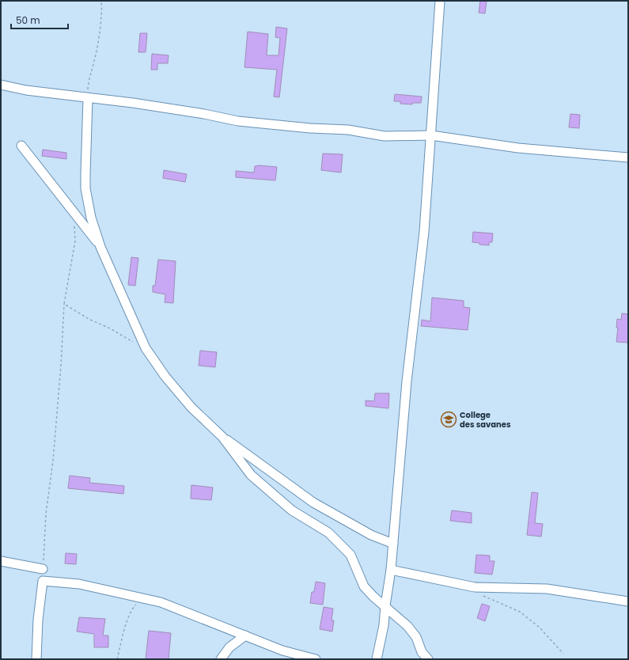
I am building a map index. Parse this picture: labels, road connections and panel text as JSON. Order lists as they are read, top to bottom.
{
  "places": {
    "school or university": ["College des savanes"]
  },
  "scale_bar": "50 m"
}
